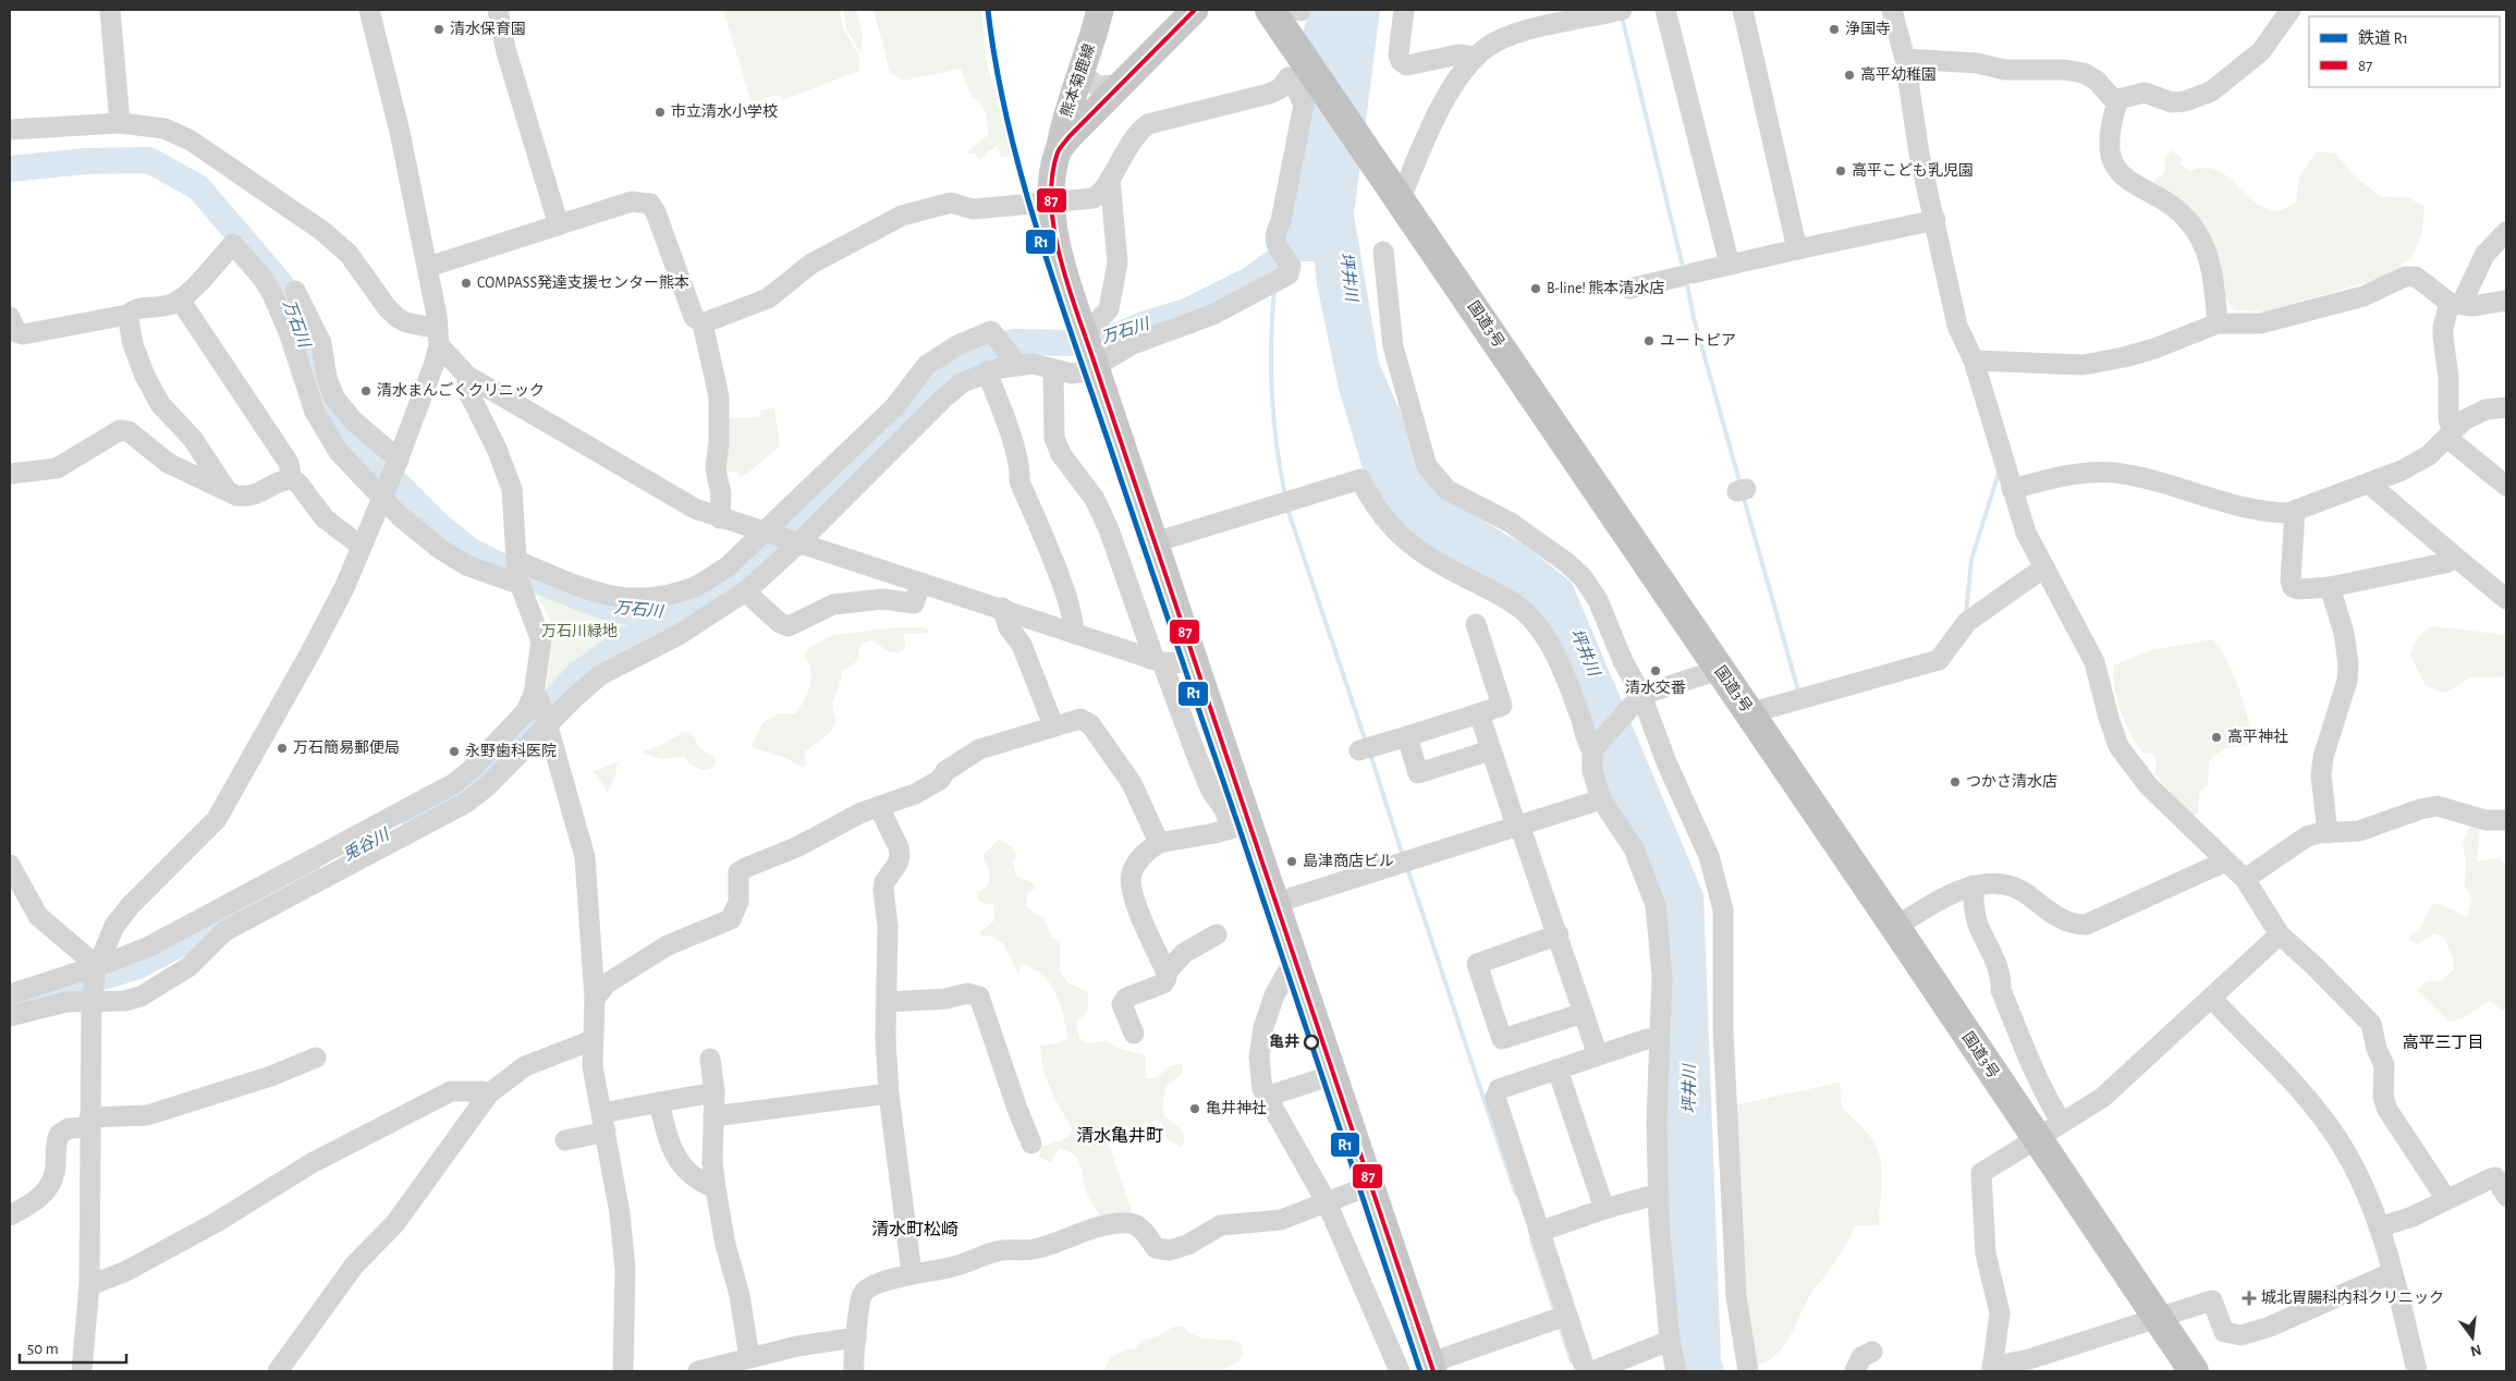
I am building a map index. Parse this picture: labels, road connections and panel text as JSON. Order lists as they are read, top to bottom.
{
  "streets": {
    "highway": ["国道3号"],
    "main road": ["熊本菊鹿線"]
  },
  "districts": ["高平三丁目", "清水亀井町", "清水町松崎"],
  "water": ["坪井川", "万石川", "兎谷川"],
  "parks": ["万石川緑地"],
  "places": {
    "other": [
      "清水保育園",
      "浄国寺",
      "高平幼稚園",
      "市立清水小学校",
      "高平こども乳児園",
      "COMPASS発達支援センター熊本",
      "B-line! 熊本清水店",
      "ユートピア",
      "清水まんごくクリニック",
      "清水交番",
      "高平神社",
      "万石簡易郵便局",
      "永野歯科医院",
      "つかさ清水店",
      "島津商店ビル",
      "亀井",
      "亀井神社"
    ],
    "health": ["城北胃腸科内科クリニック"]
  },
  "lines": ["rail line R1", "transit line 87"],
  "legend": ["鉄道 R1", "87"],
  "scale_bar": "50 m",
  "north": "bottom"
}
